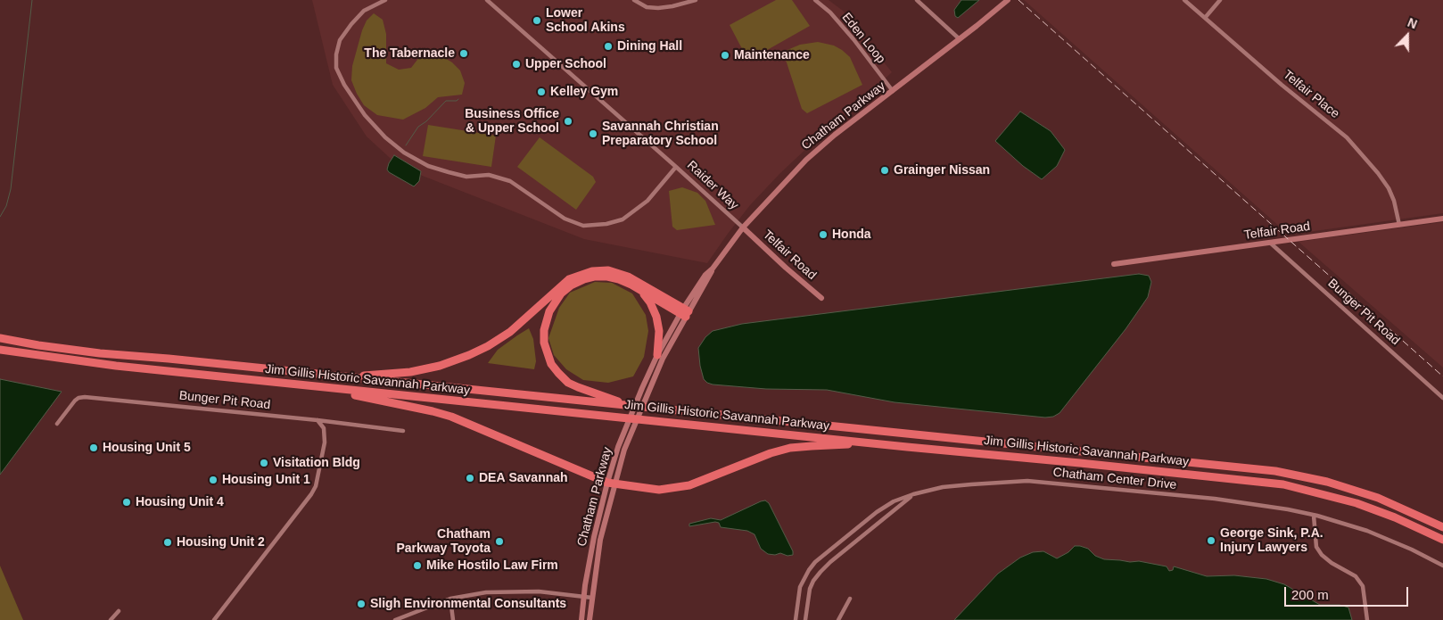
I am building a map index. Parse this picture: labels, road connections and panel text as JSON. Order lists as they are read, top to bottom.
{
  "streets": {
    "highway": ["Jim Gillis Historic Savannah Parkway"],
    "main road": ["Chatham Parkway", "Telfair Road"],
    "street": [
      "Eden Loop",
      "Telfair Place",
      "Raider Way",
      "Bunger Pit Road",
      "Chatham Center Drive"
    ]
  },
  "crossings": [
    ["Eden Loop", "Chatham Parkway"],
    ["Telfair Place", "Telfair Road"],
    ["Chatham Parkway", "Raider Way"],
    ["Chatham Parkway", "Telfair Road"],
    ["Raider Way", "Telfair Road"],
    ["Telfair Road", "Bunger Pit Road"]
  ],
  "places": [
    "Lower School Akins",
    "Dining Hall",
    "The Tabernacle",
    "Maintenance",
    "Upper School",
    "Kelley Gym",
    "Business Office & Upper School",
    "Savannah Christian Preparatory School",
    "Grainger Nissan",
    "Honda",
    "Housing Unit 5",
    "Visitation Bldg",
    "DEA Savannah",
    "Housing Unit 1",
    "Housing Unit 4",
    "George Sink, P.A. Injury Lawyers",
    "Chatham Parkway Toyota",
    "Housing Unit 2",
    "Mike Hostilo Law Firm",
    "Sligh Environmental Consultants"
  ],
  "scale_bar": "200 m",
  "north": "top"
}
